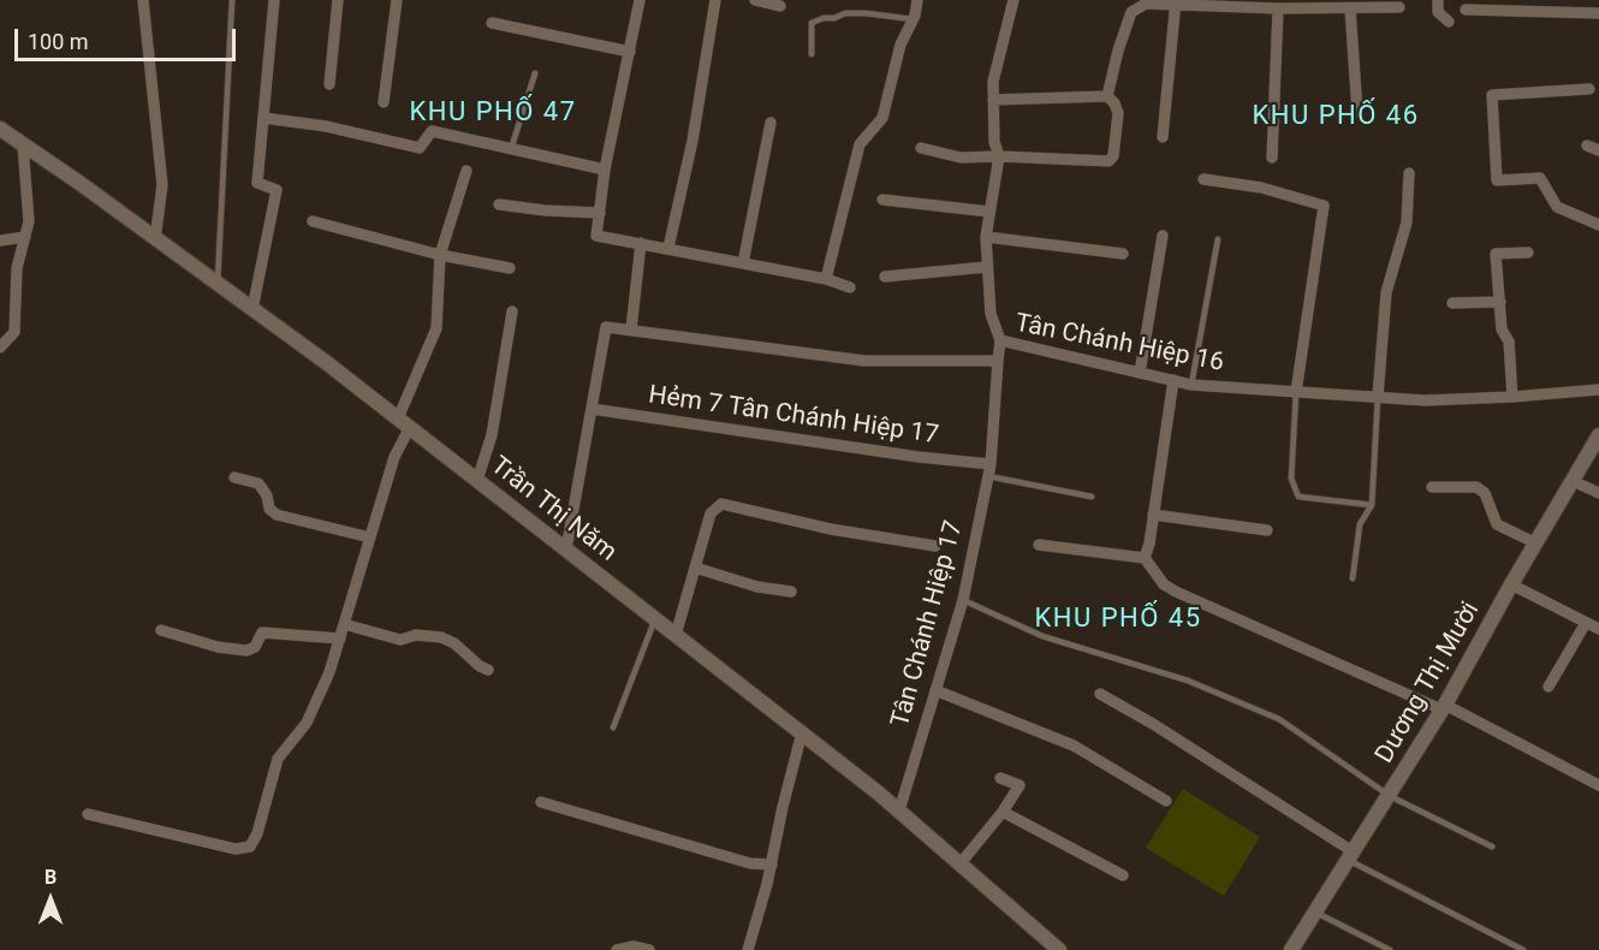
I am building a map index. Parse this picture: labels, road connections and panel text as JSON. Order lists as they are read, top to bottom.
{
  "streets": {
    "street": [
      "Tân Chánh Hiệp 16",
      "Hẻm 7 Tân Chánh Hiệp 17",
      "Trần Thị Năm",
      "Tân Chánh Hiệp 17",
      "Dương Thị Mười"
    ]
  },
  "crossings": [
    ["Tân Chánh Hiệp 16", "Hẻm 7 Tân Chánh Hiệp 17"],
    ["Tân Chánh Hiệp 16", "Tân Chánh Hiệp 17"],
    ["Hẻm 7 Tân Chánh Hiệp 17", "Tân Chánh Hiệp 17"],
    ["Trần Thị Năm", "Tân Chánh Hiệp 17"]
  ],
  "districts": ["KHU PHỐ 47", "KHU PHỐ 46", "KHU PHỐ 45"],
  "scale_bar": "100 m",
  "north": "top"
}
